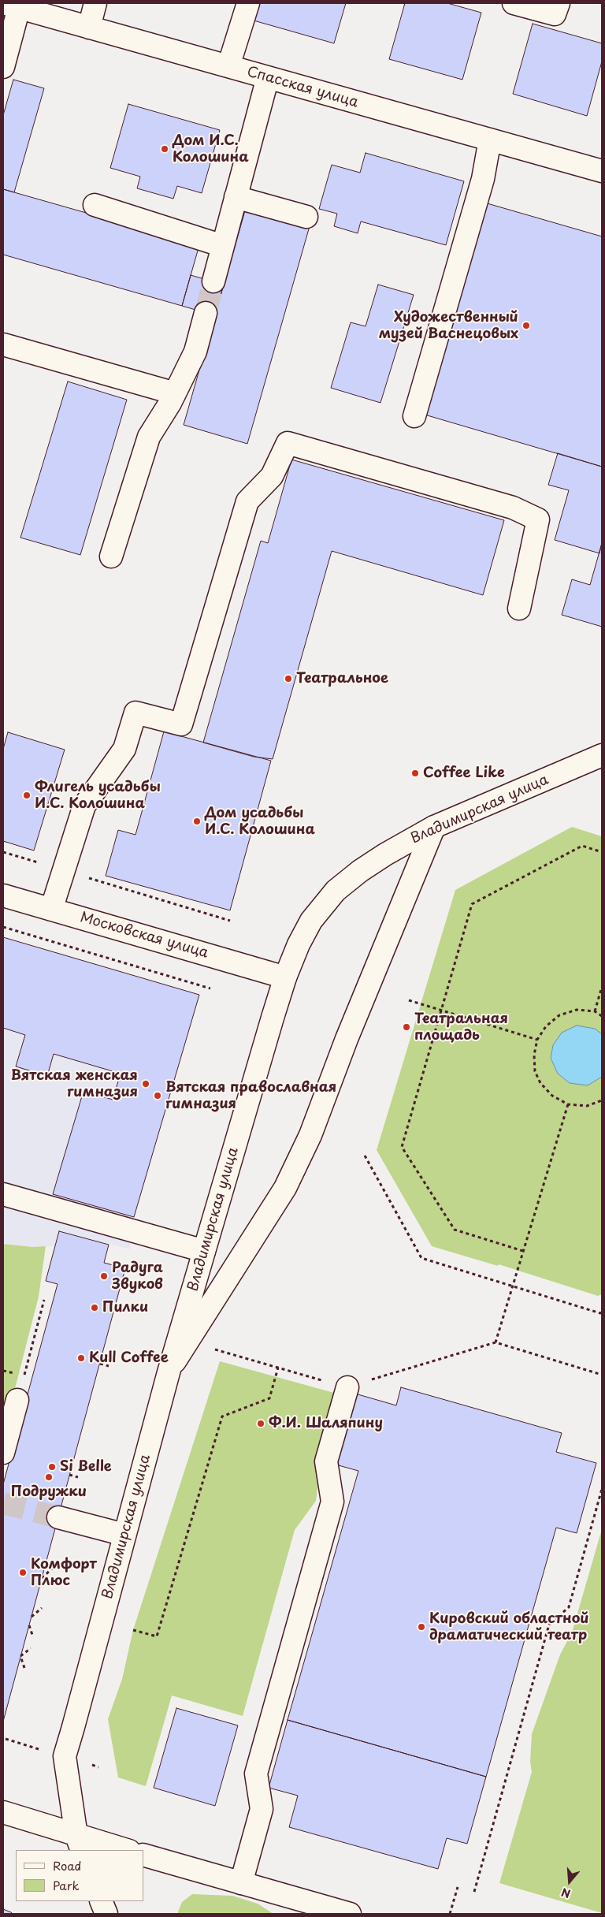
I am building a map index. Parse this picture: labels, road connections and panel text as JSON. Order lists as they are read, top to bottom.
{
  "streets": {
    "main road": ["Спасская улица", "Владимирская улица", "Московская улица"]
  },
  "crossings": [
    ["Владимирская улица", "Московская улица"]
  ],
  "places": [
    "Дом И.С. Колошина",
    "Художественный музей Васнецовых",
    "Театральное",
    "Coffee Like",
    "Флигель усадьбы И.С. Колошина",
    "Дом усадьбы И.С. Колошина",
    "Театральная площадь",
    "Вятская женская гимназия",
    "Вятская православная гимназия",
    "Радуга Звуков",
    "Пилки",
    "Kull Coffee",
    "Ф.И. Шаляпину",
    "Si Belle",
    "Подружки",
    "Комфорт Плюс",
    "Кировский областной драматический театр"
  ],
  "legend": ["Road", "Park"],
  "north": "bottom"
}
